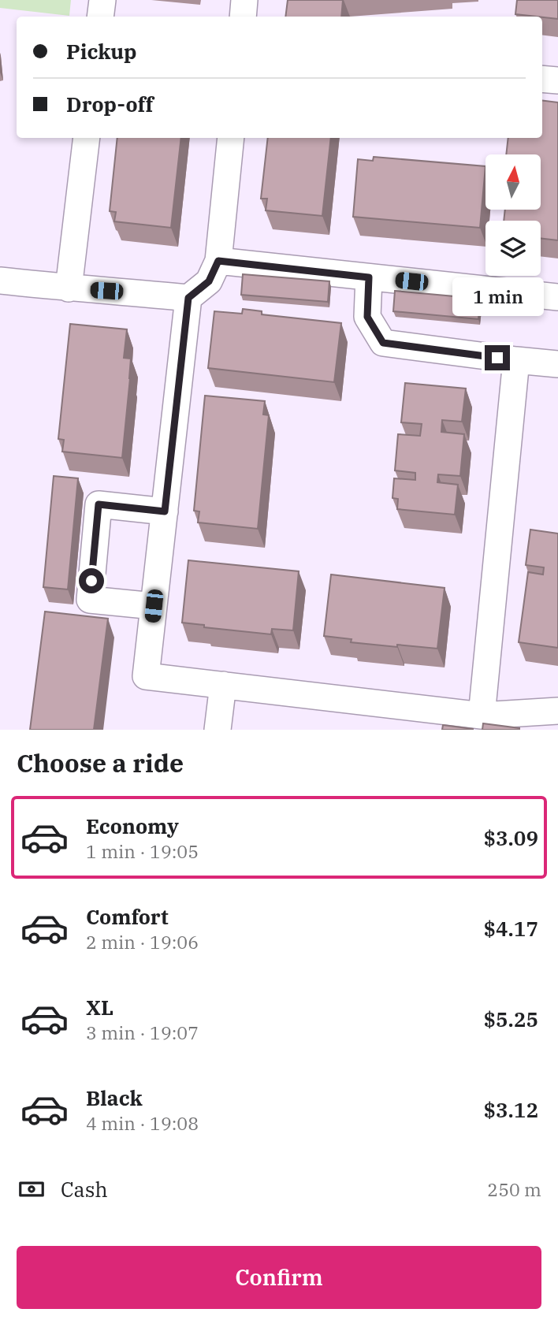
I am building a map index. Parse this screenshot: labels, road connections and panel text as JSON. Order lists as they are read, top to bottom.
{
  "north": "top",
  "page": {
    "banner": ["Pickup", "Drop-off"],
    "bubble": "1 min",
    "heading": "Choose a ride",
    "list": [
      {
        "name": "Economy",
        "note": "1 min · 19:05",
        "value": "$3.09"
      },
      {
        "name": "Comfort",
        "note": "2 min · 19:06",
        "value": "$4.17"
      },
      {
        "name": "XL",
        "note": "3 min · 19:07",
        "value": "$5.25"
      },
      {
        "name": "Black",
        "note": "4 min · 19:08",
        "value": "$3.12"
      }
    ],
    "pay": ["Cash", "250 m"],
    "buttons": "Confirm"
  }
}
